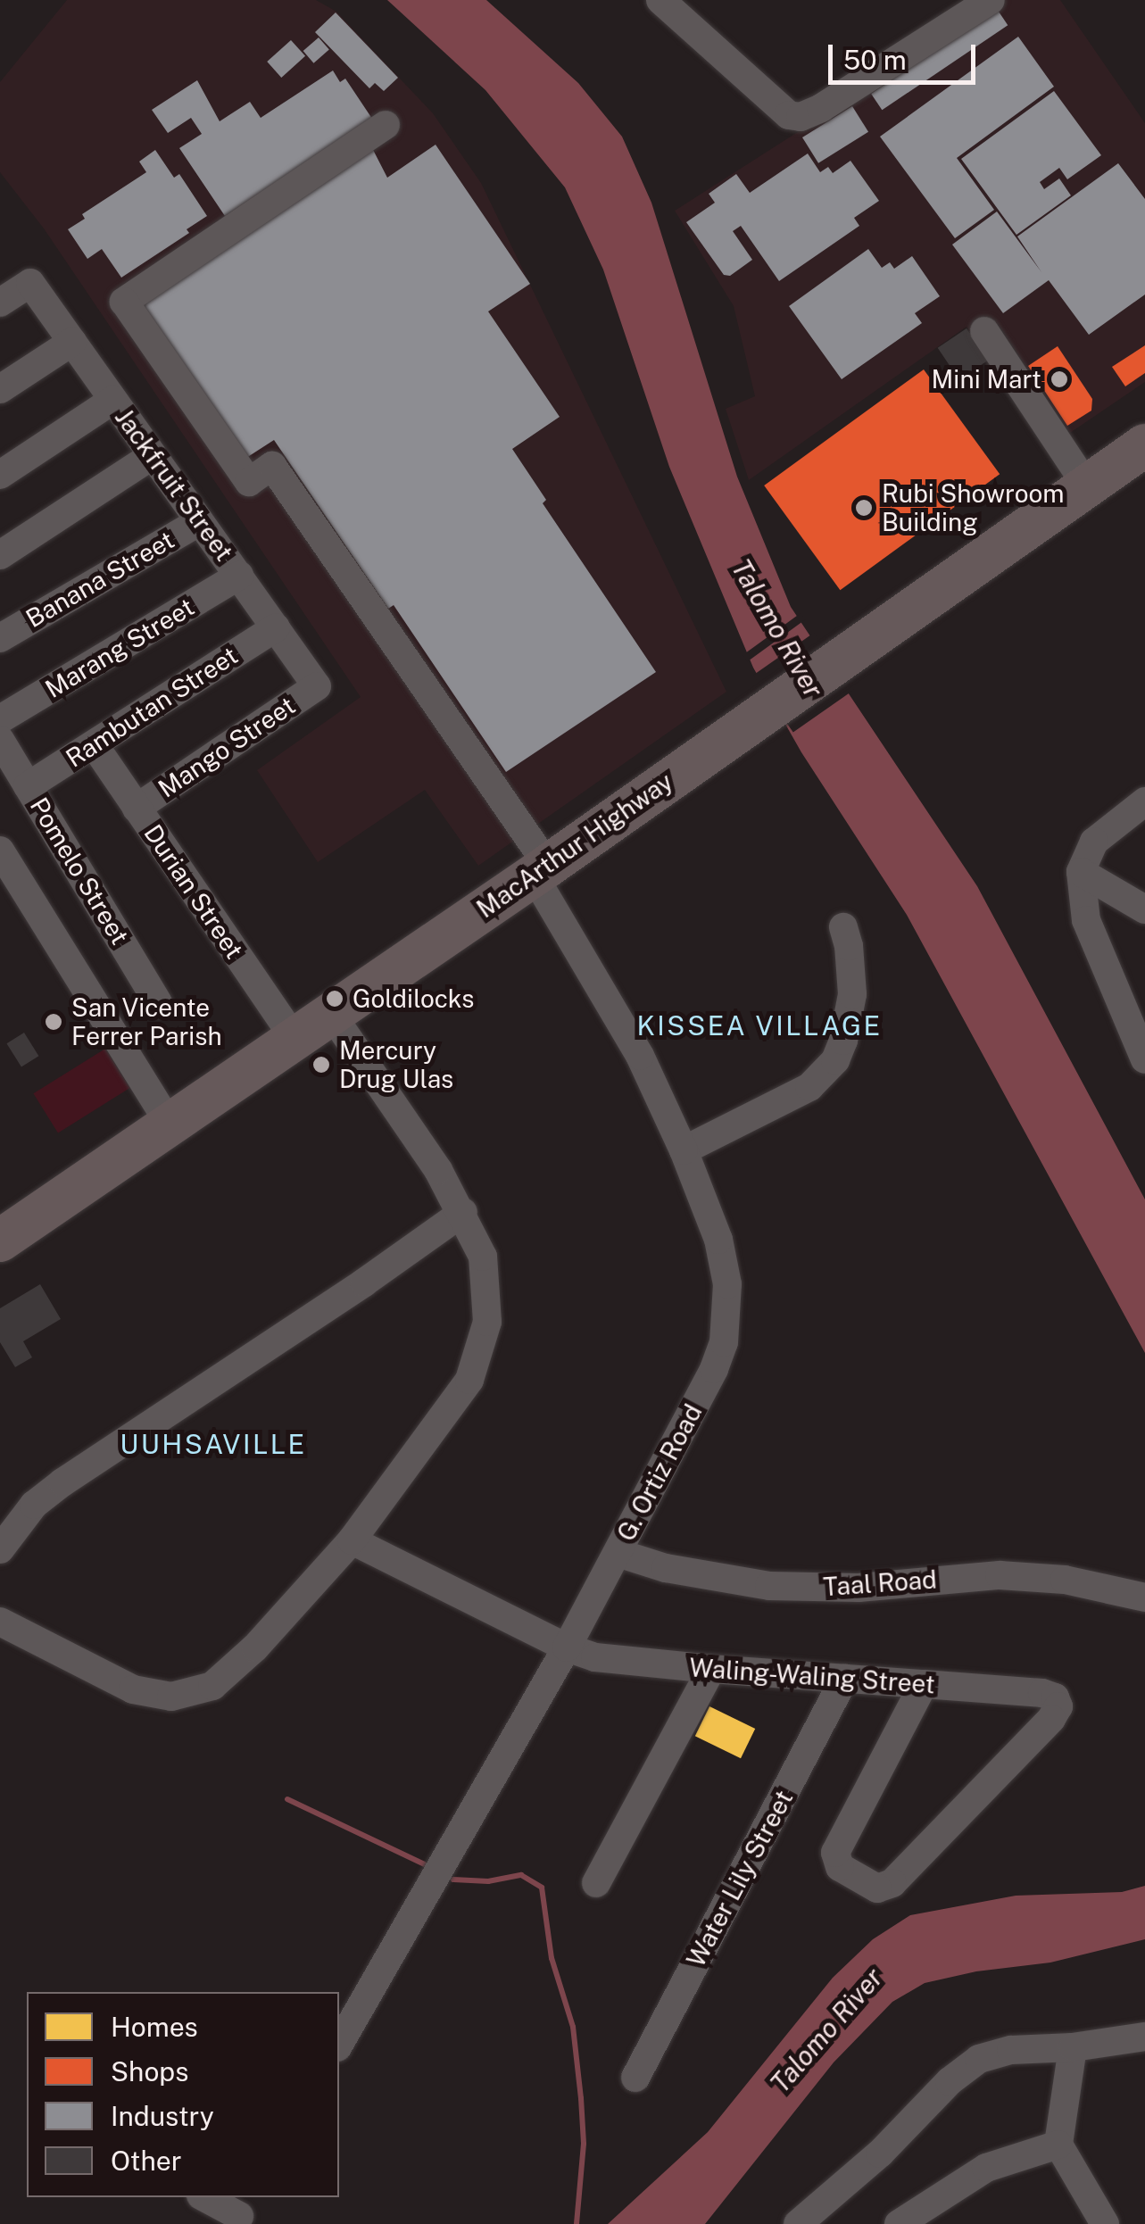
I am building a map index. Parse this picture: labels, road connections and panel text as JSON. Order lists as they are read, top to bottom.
{
  "streets": {
    "highway": ["MacArthur Highway"],
    "street": [
      "Jackfruit Street",
      "Banana Street",
      "Marang Street",
      "Rambutan Street",
      "Mango Street",
      "Pomelo Street",
      "Durian Street",
      "G. Ortiz Road",
      "Taal Road",
      "Waling-Waling Street",
      "Water Lily Street"
    ]
  },
  "crossings": [
    ["Jackfruit Street", "Banana Street"],
    ["Jackfruit Street", "Marang Street"],
    ["Jackfruit Street", "Rambutan Street"],
    ["Jackfruit Street", "Mango Street"],
    ["Rambutan Street", "Pomelo Street"],
    ["Rambutan Street", "Durian Street"],
    ["Mango Street", "Durian Street"],
    ["MacArthur Highway", "Durian Street"],
    ["MacArthur Highway", "G. Ortiz Road"],
    ["G. Ortiz Road", "Taal Road"],
    ["G. Ortiz Road", "Waling-Waling Street"],
    ["Waling-Waling Street", "Water Lily Street"]
  ],
  "districts": ["KISSEA VILLAGE", "UUHSAVILLE"],
  "water": ["Talomo River"],
  "places": [
    "Mini Mart",
    "Rubi Showroom Building",
    "Goldilocks",
    "San Vicente Ferrer Parish",
    "Mercury Drug Ulas"
  ],
  "legend": [
    "Homes",
    "Shops",
    "Industry",
    "Other"
  ],
  "scale_bar": "50 m"
}
